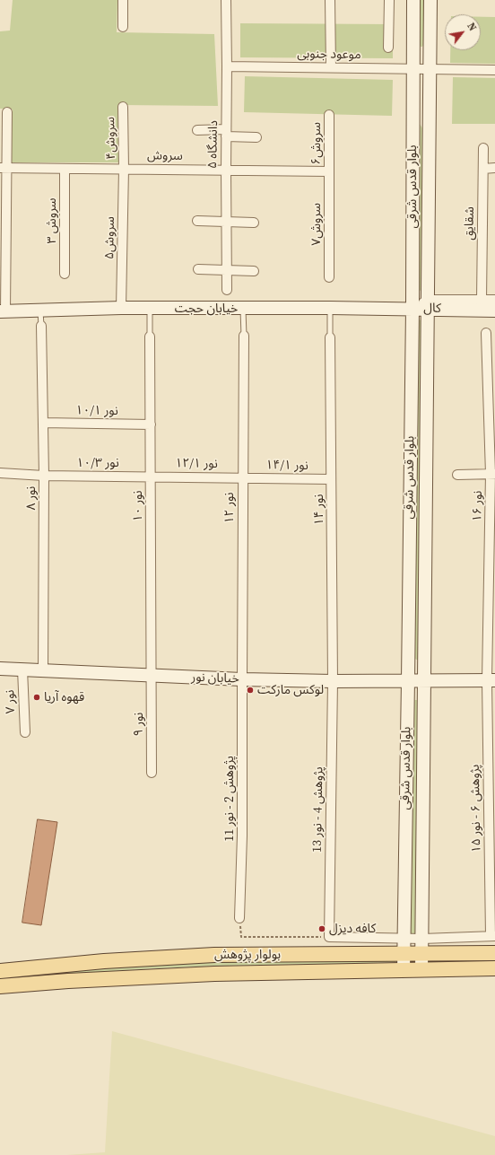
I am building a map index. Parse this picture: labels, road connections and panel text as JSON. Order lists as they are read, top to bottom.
{
  "streets": {
    "main road": [
      "بلوار قدس شرقی",
      "خیابان حجت",
      "کال",
      "خیابان نور",
      "بولوار پژوهش"
    ],
    "street": [
      "موعود جنوبی",
      "سروش۴",
      "سروش۶",
      "دانشگاه ۵",
      "سروش",
      "سروش ۳",
      "شقایق",
      "سروش۷",
      "سروش۵",
      "نور ۱۰/۱",
      "نور ۱۰/۳",
      "نور ۱۲/۱",
      "نور ۱۴/۱",
      "نور ۸",
      "نور ۱۰",
      "نور ۱۶",
      "نور ۱۲",
      "نور ۱۴",
      "نور ۷",
      "نور ۹",
      "پژوهش 2 - نور 11",
      "پژوهش ۶ - نور ۱۵",
      "پژوهش 4 - نور 13"
    ]
  },
  "crossings": [
    ["موعود جنوبی", "دانشگاه ۵"],
    ["موعود جنوبی", "بلوار قدس شرقی"],
    ["سروش۴", "سروش"],
    ["سروش۴", "سروش۵"],
    ["سروش۶", "سروش"],
    ["سروش۶", "سروش۷"],
    ["دانشگاه ۵", "سروش"],
    ["سروش", "سروش ۳"],
    ["سروش", "سروش۷"],
    ["سروش", "سروش۵"],
    ["بلوار قدس شرقی", "خیابان حجت"],
    ["بلوار قدس شرقی", "کال"],
    ["بلوار قدس شرقی", "خیابان نور"],
    ["بلوار قدس شرقی", "بولوار پژوهش"],
    ["شقایق", "کال"],
    ["سروش۵", "خیابان حجت"],
    ["خیابان حجت", "کال"],
    ["نور ۱۰/۱", "نور ۸"],
    ["نور ۱۰/۱", "نور ۱۰"],
    ["نور ۱۰/۳", "نور ۱۲/۱"],
    ["نور ۱۰/۳", "نور ۸"],
    ["نور ۱۰/۳", "نور ۱۰"],
    ["نور ۱۲/۱", "نور ۱۴/۱"],
    ["نور ۱۲/۱", "نور ۱۰"],
    ["نور ۱۲/۱", "نور ۱۲"],
    ["نور ۱۴/۱", "نور ۱۲"],
    ["نور ۱۴/۱", "نور ۱۴"],
    ["نور ۸", "خیابان نور"],
    ["نور ۱۰", "خیابان نور"],
    ["نور ۱۰", "نور ۹"],
    ["نور ۱۶", "خیابان نور"],
    ["نور ۱۶", "پژوهش ۶ - نور ۱۵"],
    ["نور ۱۲", "خیابان نور"],
    ["نور ۱۲", "پژوهش 2 - نور 11"],
    ["نور ۱۴", "خیابان نور"],
    ["نور ۱۴", "پژوهش 4 - نور 13"],
    ["خیابان نور", "نور ۷"],
    ["خیابان نور", "نور ۹"],
    ["خیابان نور", "پژوهش 2 - نور 11"],
    ["خیابان نور", "پژوهش ۶ - نور ۱۵"],
    ["خیابان نور", "پژوهش 4 - نور 13"]
  ],
  "places": ["لوکس مارکت", "قهوه آریا", "کافه دیزل"],
  "north": "top right"
}
